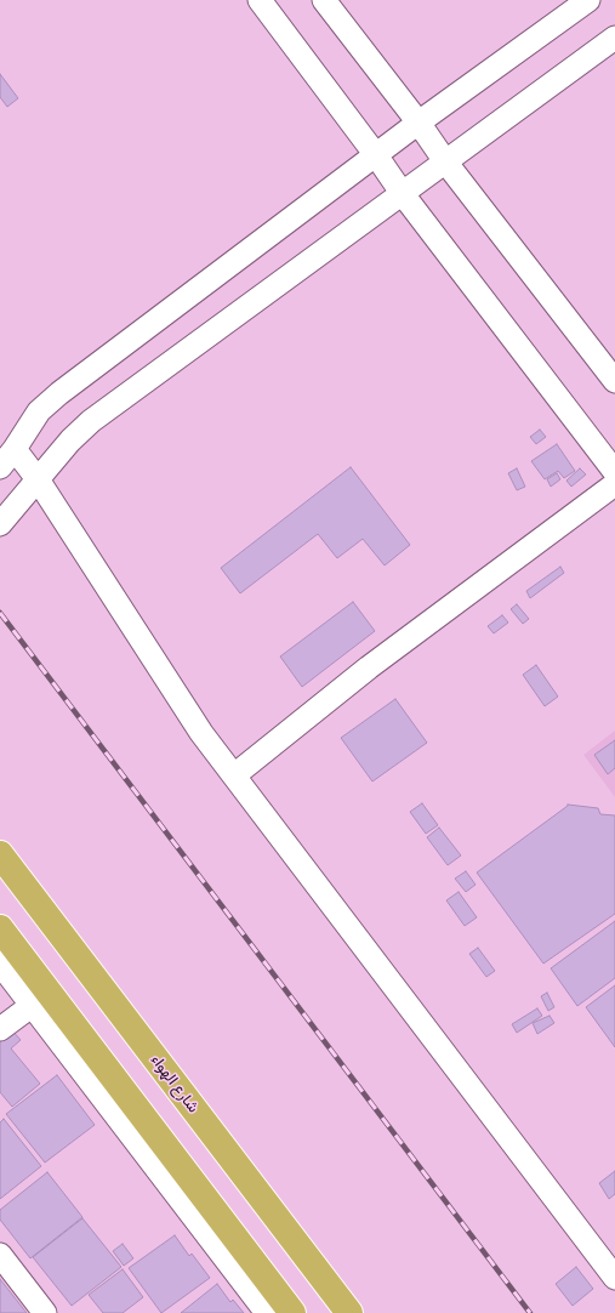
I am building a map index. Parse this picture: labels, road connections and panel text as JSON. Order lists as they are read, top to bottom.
{
  "streets": {
    "main road": ["شارع الهواء"]
  }
}
